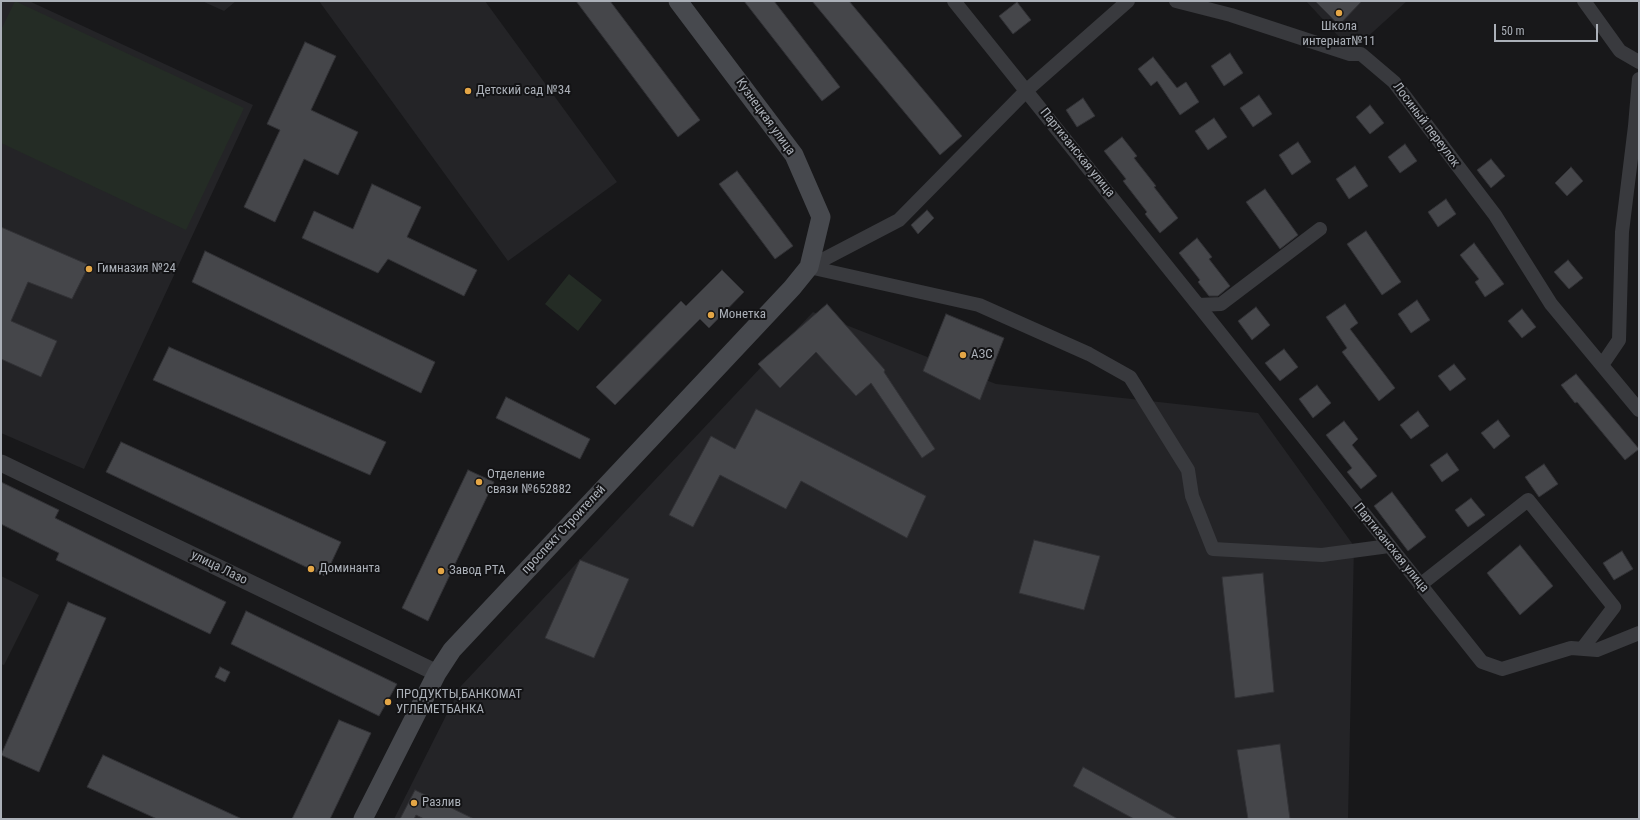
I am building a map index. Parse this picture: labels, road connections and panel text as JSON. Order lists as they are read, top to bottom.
{
  "streets": {
    "main road": ["Кузнецкая улица", "проспект Строителей"],
    "street": ["Лосиный переулок", "Партизанская улица", "улица Лазо"]
  },
  "crossings": [
    ["Кузнецкая улица", "проспект Строителей"],
    ["проспект Строителей", "улица Лазо"]
  ],
  "places": [
    "Школа интернат№11",
    "Детский сад №34",
    "Гимназия №24",
    "Монетка",
    "АЗС",
    "Отделение связи №652882",
    "Доминанта",
    "Завод РТА",
    "ПРОДУКТЫ,БАНКОМАТ УГЛЕМЕТБАНКА",
    "Разлив"
  ],
  "scale_bar": "50 m"
}
